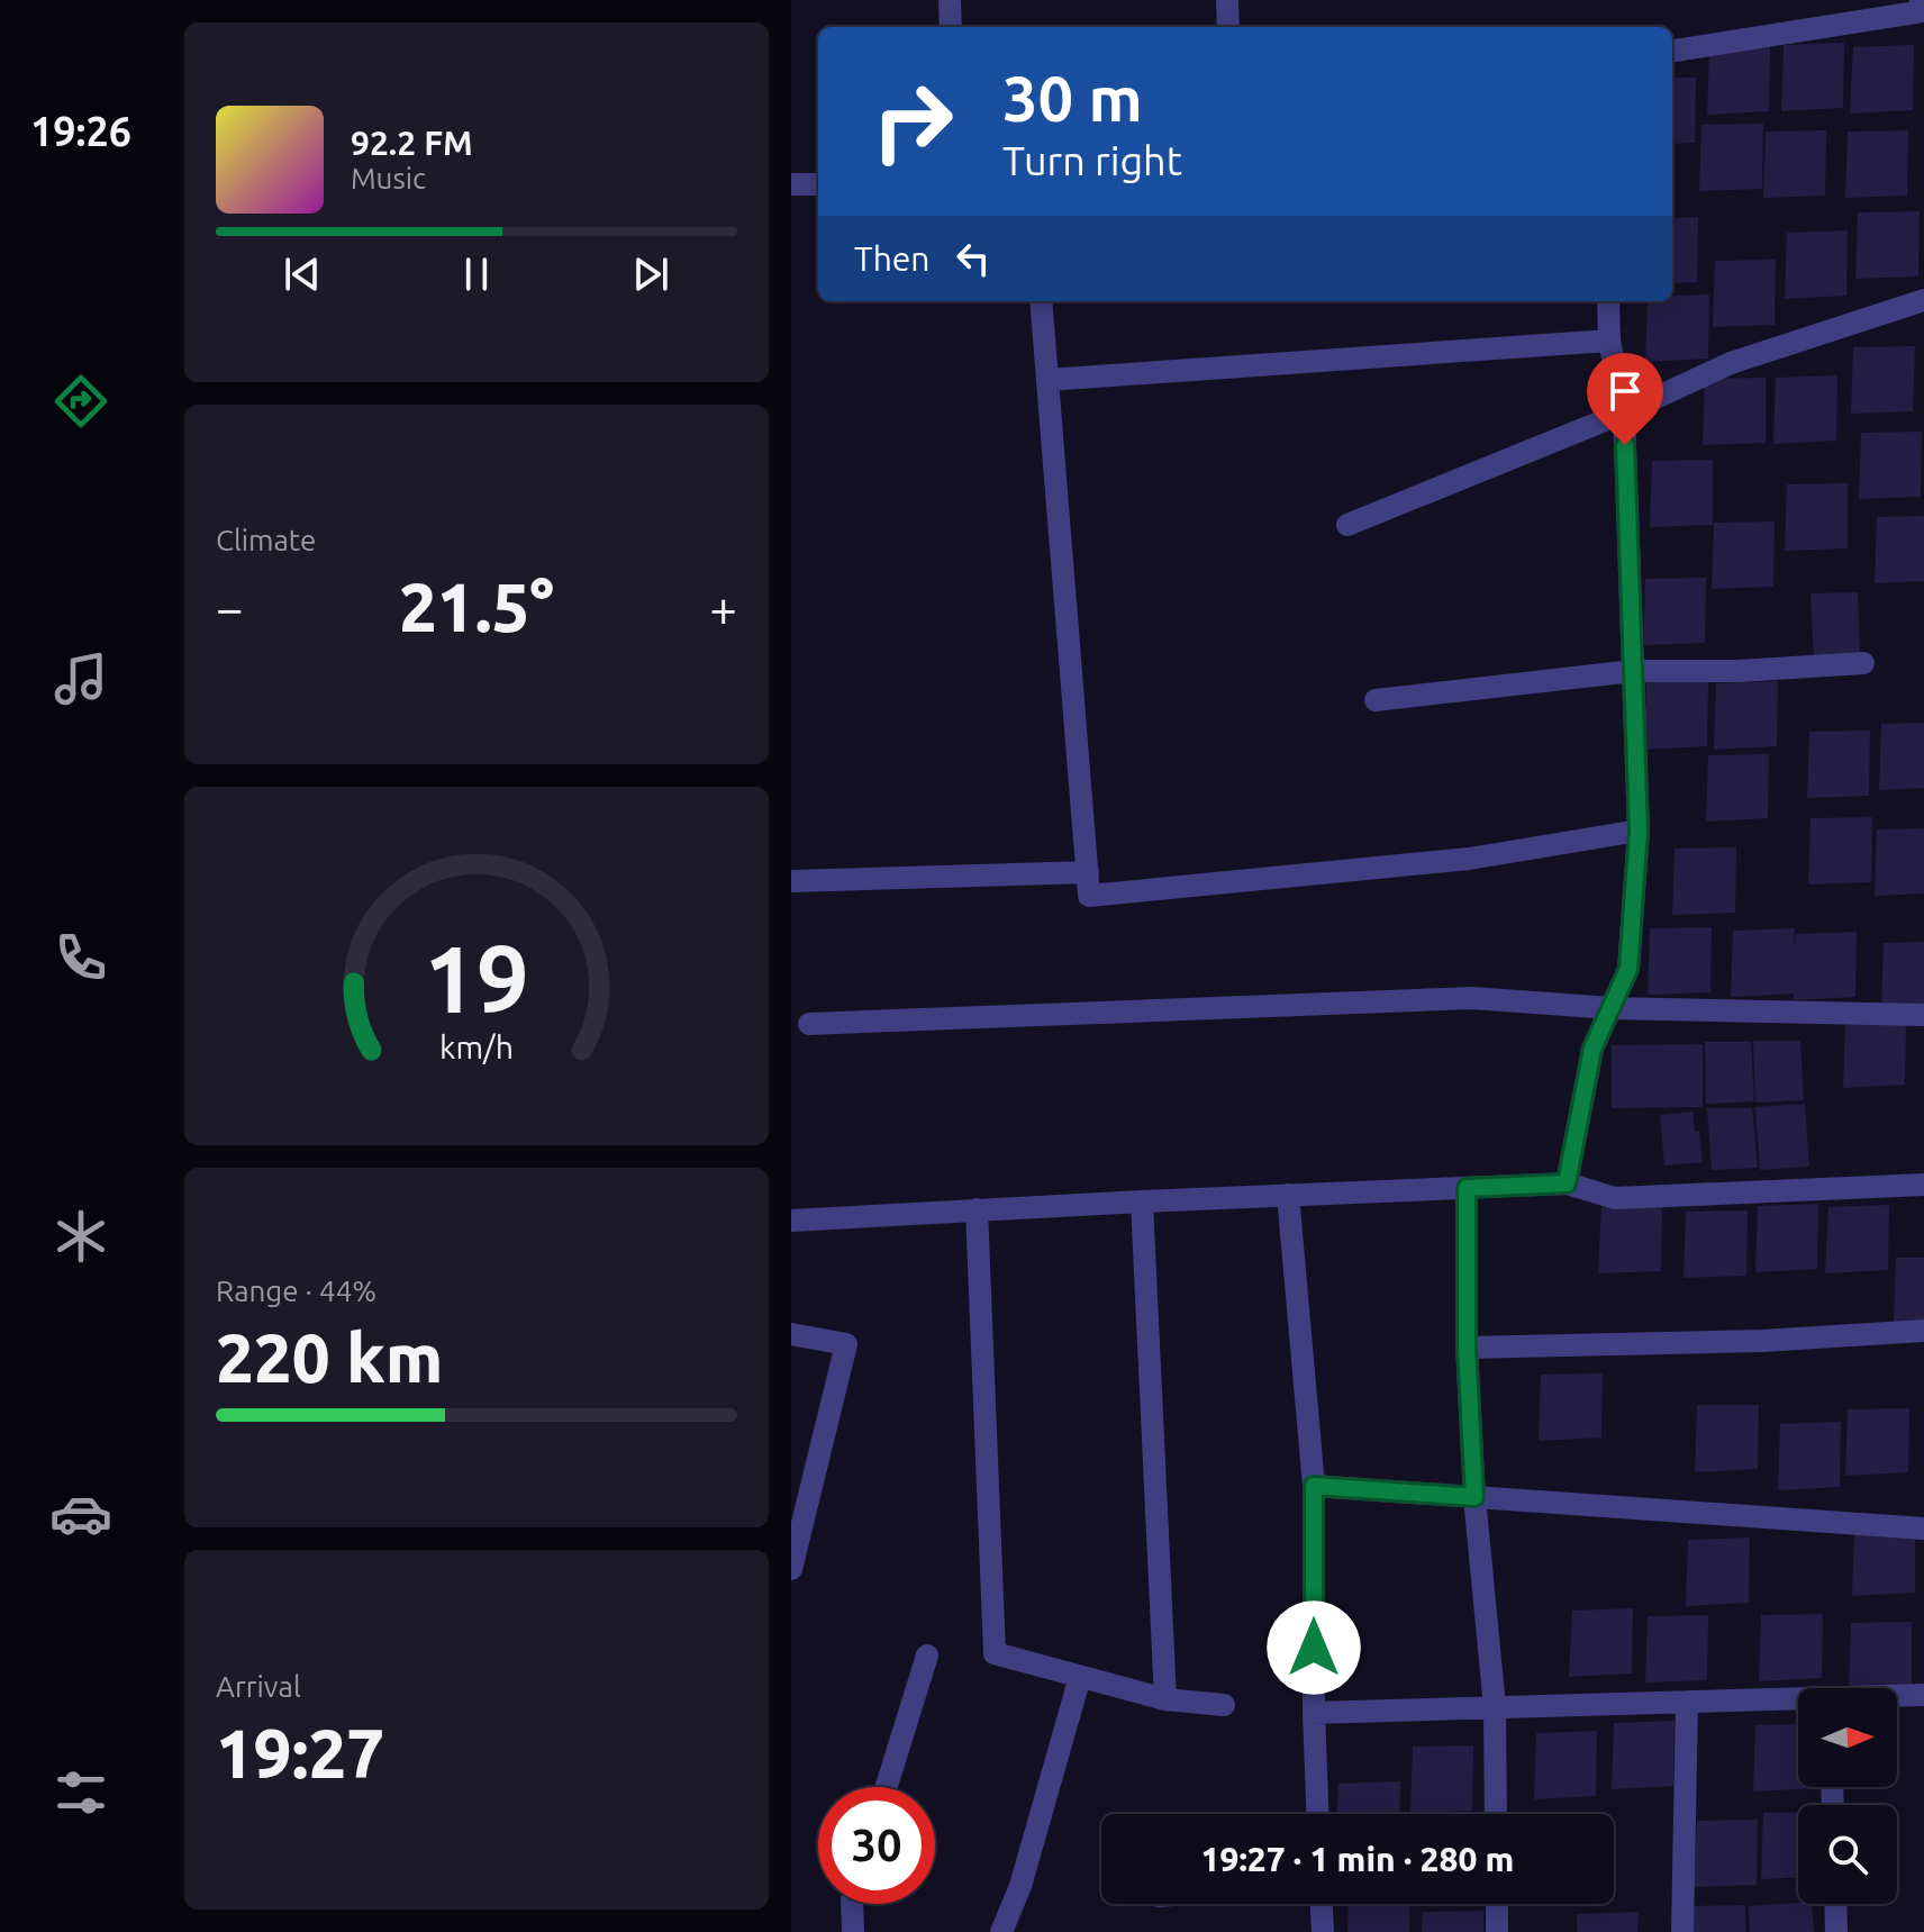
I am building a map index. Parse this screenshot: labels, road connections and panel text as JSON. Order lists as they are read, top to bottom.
{
  "north": "right",
  "page": {
    "tabs": "19:26",
    "turn": ["30 m", "Turn right"],
    "song": ["92.2 FM", "Music"],
    "then": "Then",
    "tile": [
      "Climate",
      ["Range · 44%", "220 km"],
      ["Arrival", "19:27"]
    ],
    "heat": ["−", "21.5°", "+"],
    "limit": "30",
    "trip": "19:27 · 1 min · 280 m",
    "gauge": ["19", "km/h"]
  }
}
